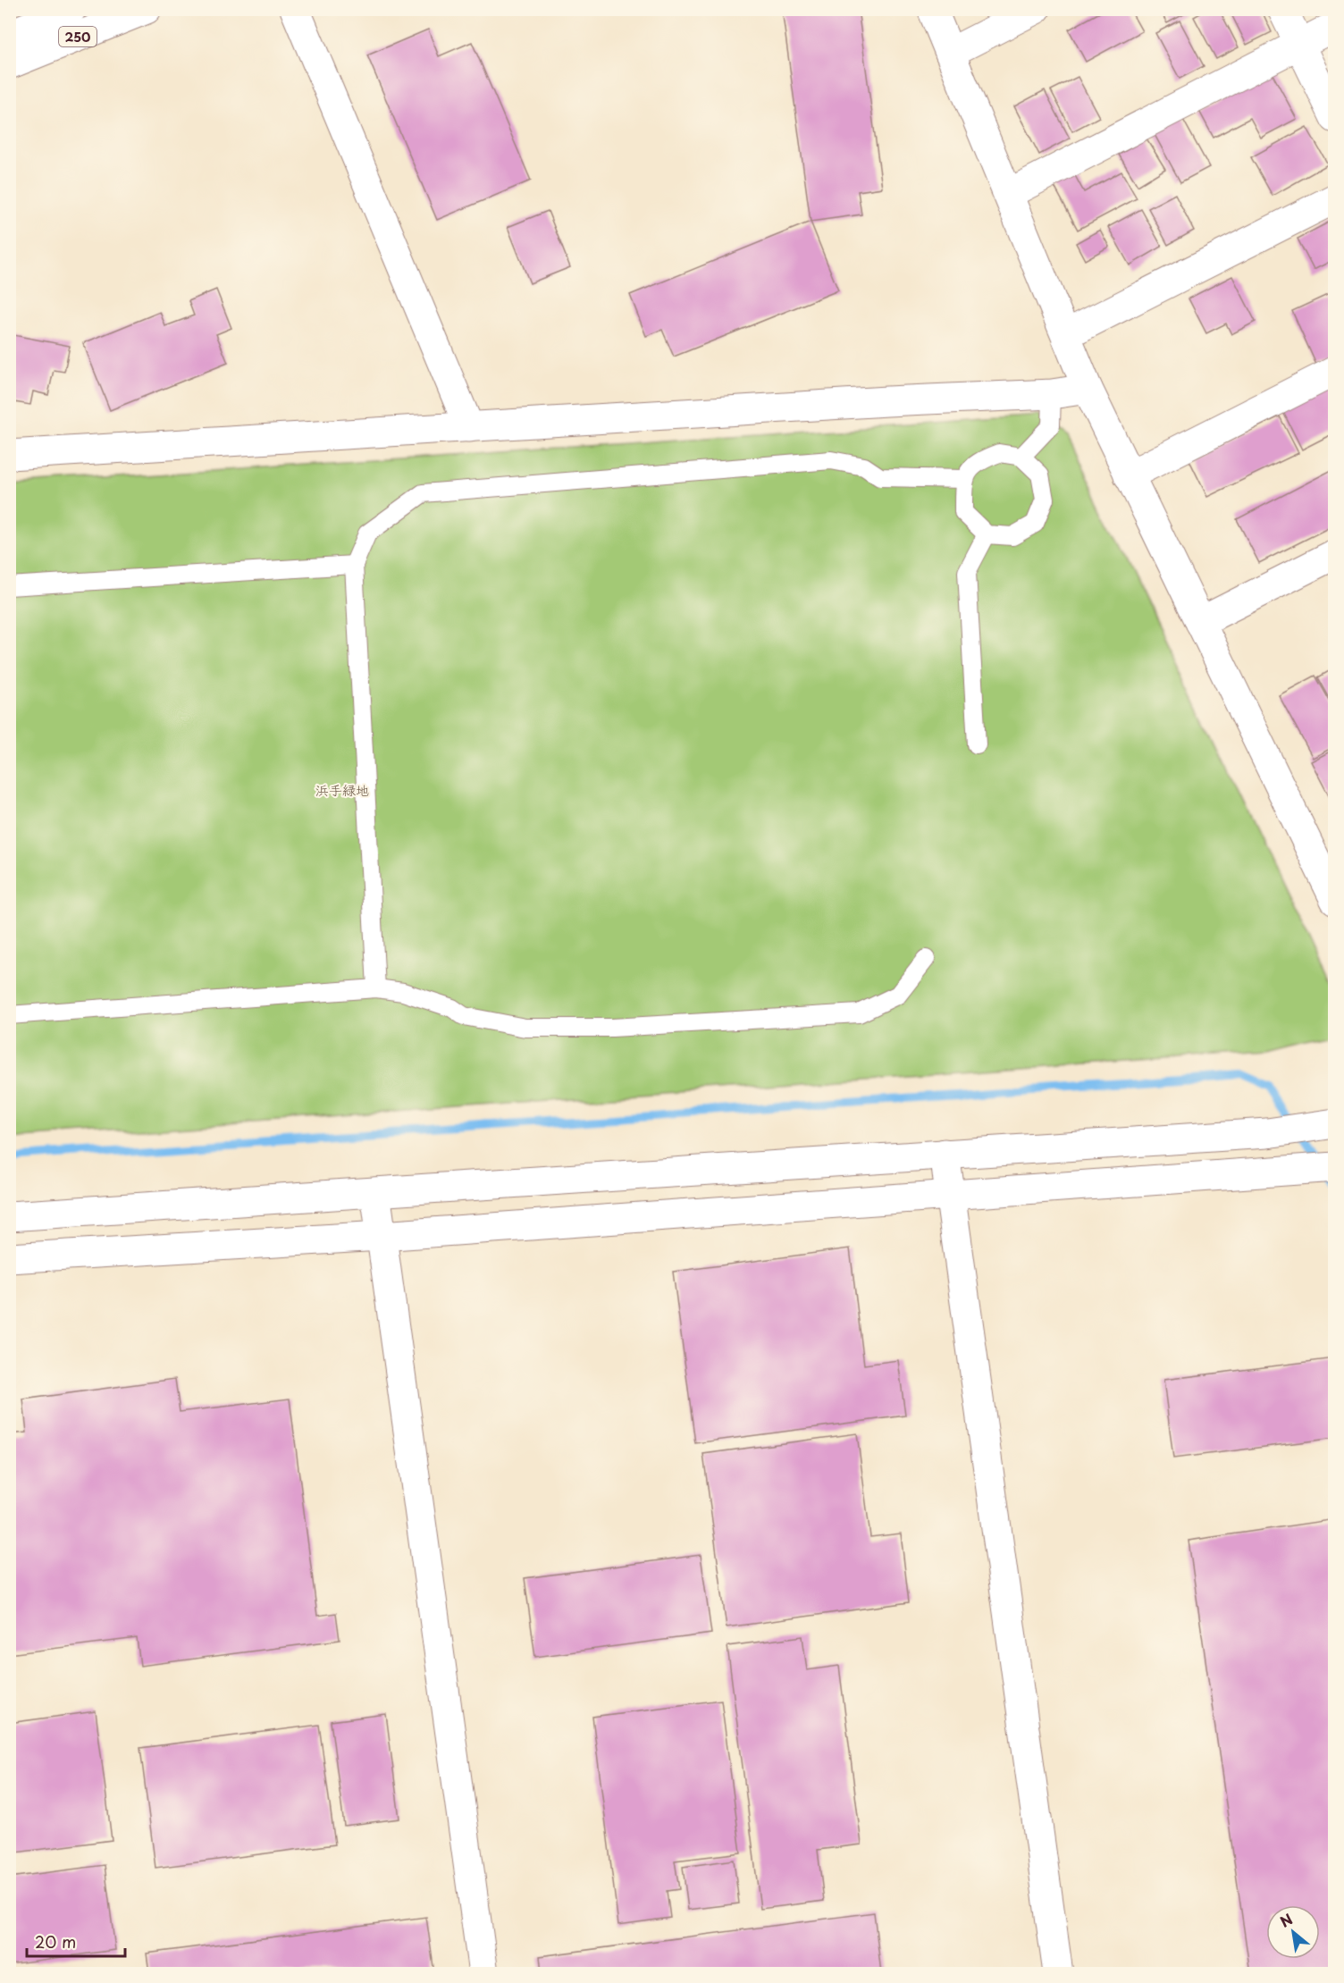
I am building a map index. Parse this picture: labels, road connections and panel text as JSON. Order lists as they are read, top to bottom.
{
  "streets": {
    "main road": ["250"]
  },
  "parks": ["浜手緑地"],
  "scale_bar": "20 m",
  "north": "top left"
}
